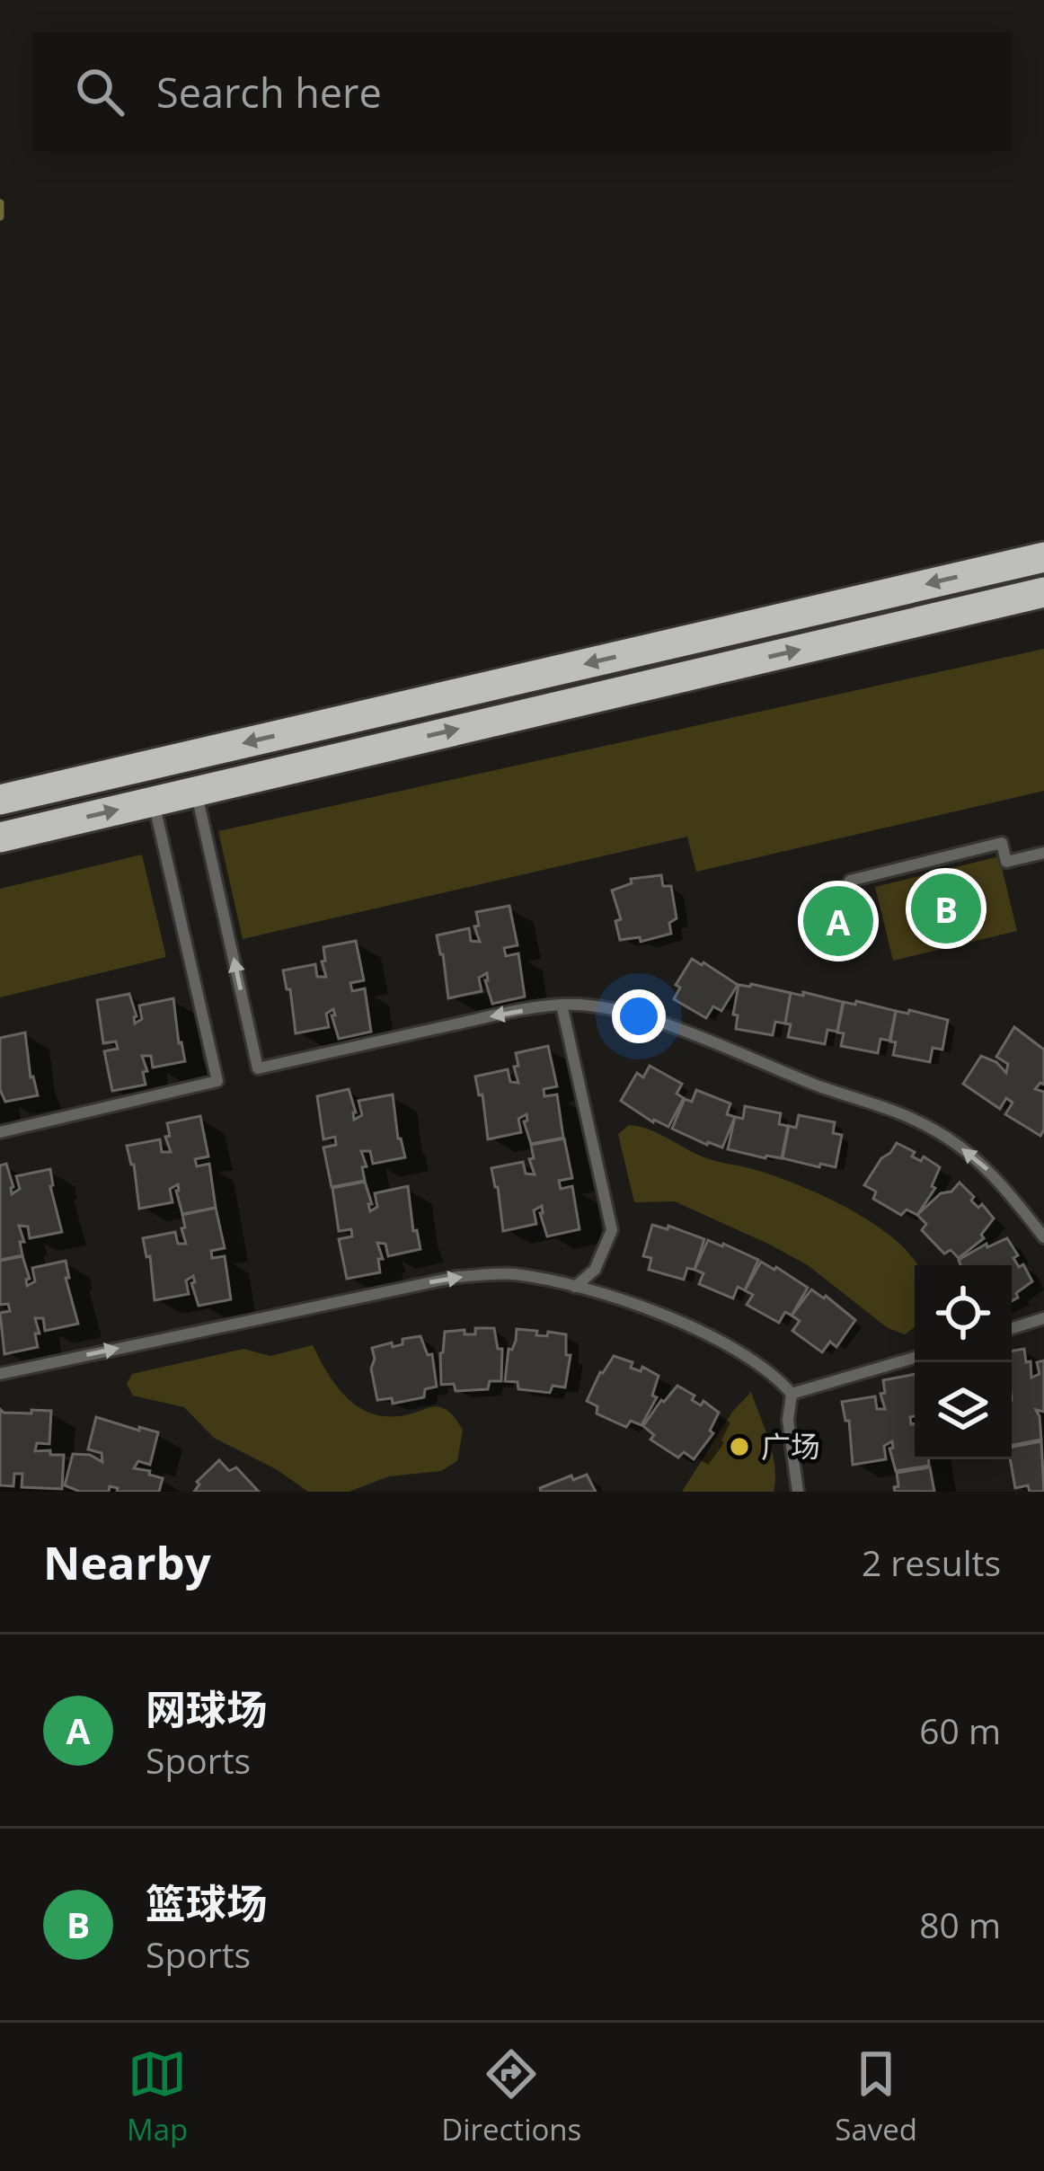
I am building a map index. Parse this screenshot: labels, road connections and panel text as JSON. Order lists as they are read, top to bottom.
{
  "places": ["广场"],
  "page": {
    "search": "Search here",
    "pins": ["B", "A"],
    "heading": ["Nearby", "2 results"],
    "list": [
      {
        "mark": "A",
        "name": "网球场",
        "note": "Sports",
        "value": "60 m"
      },
      {
        "mark": "B",
        "name": "篮球场",
        "note": "Sports",
        "value": "80 m"
      }
    ],
    "nav": ["Map", "Directions", "Saved"]
  }
}
